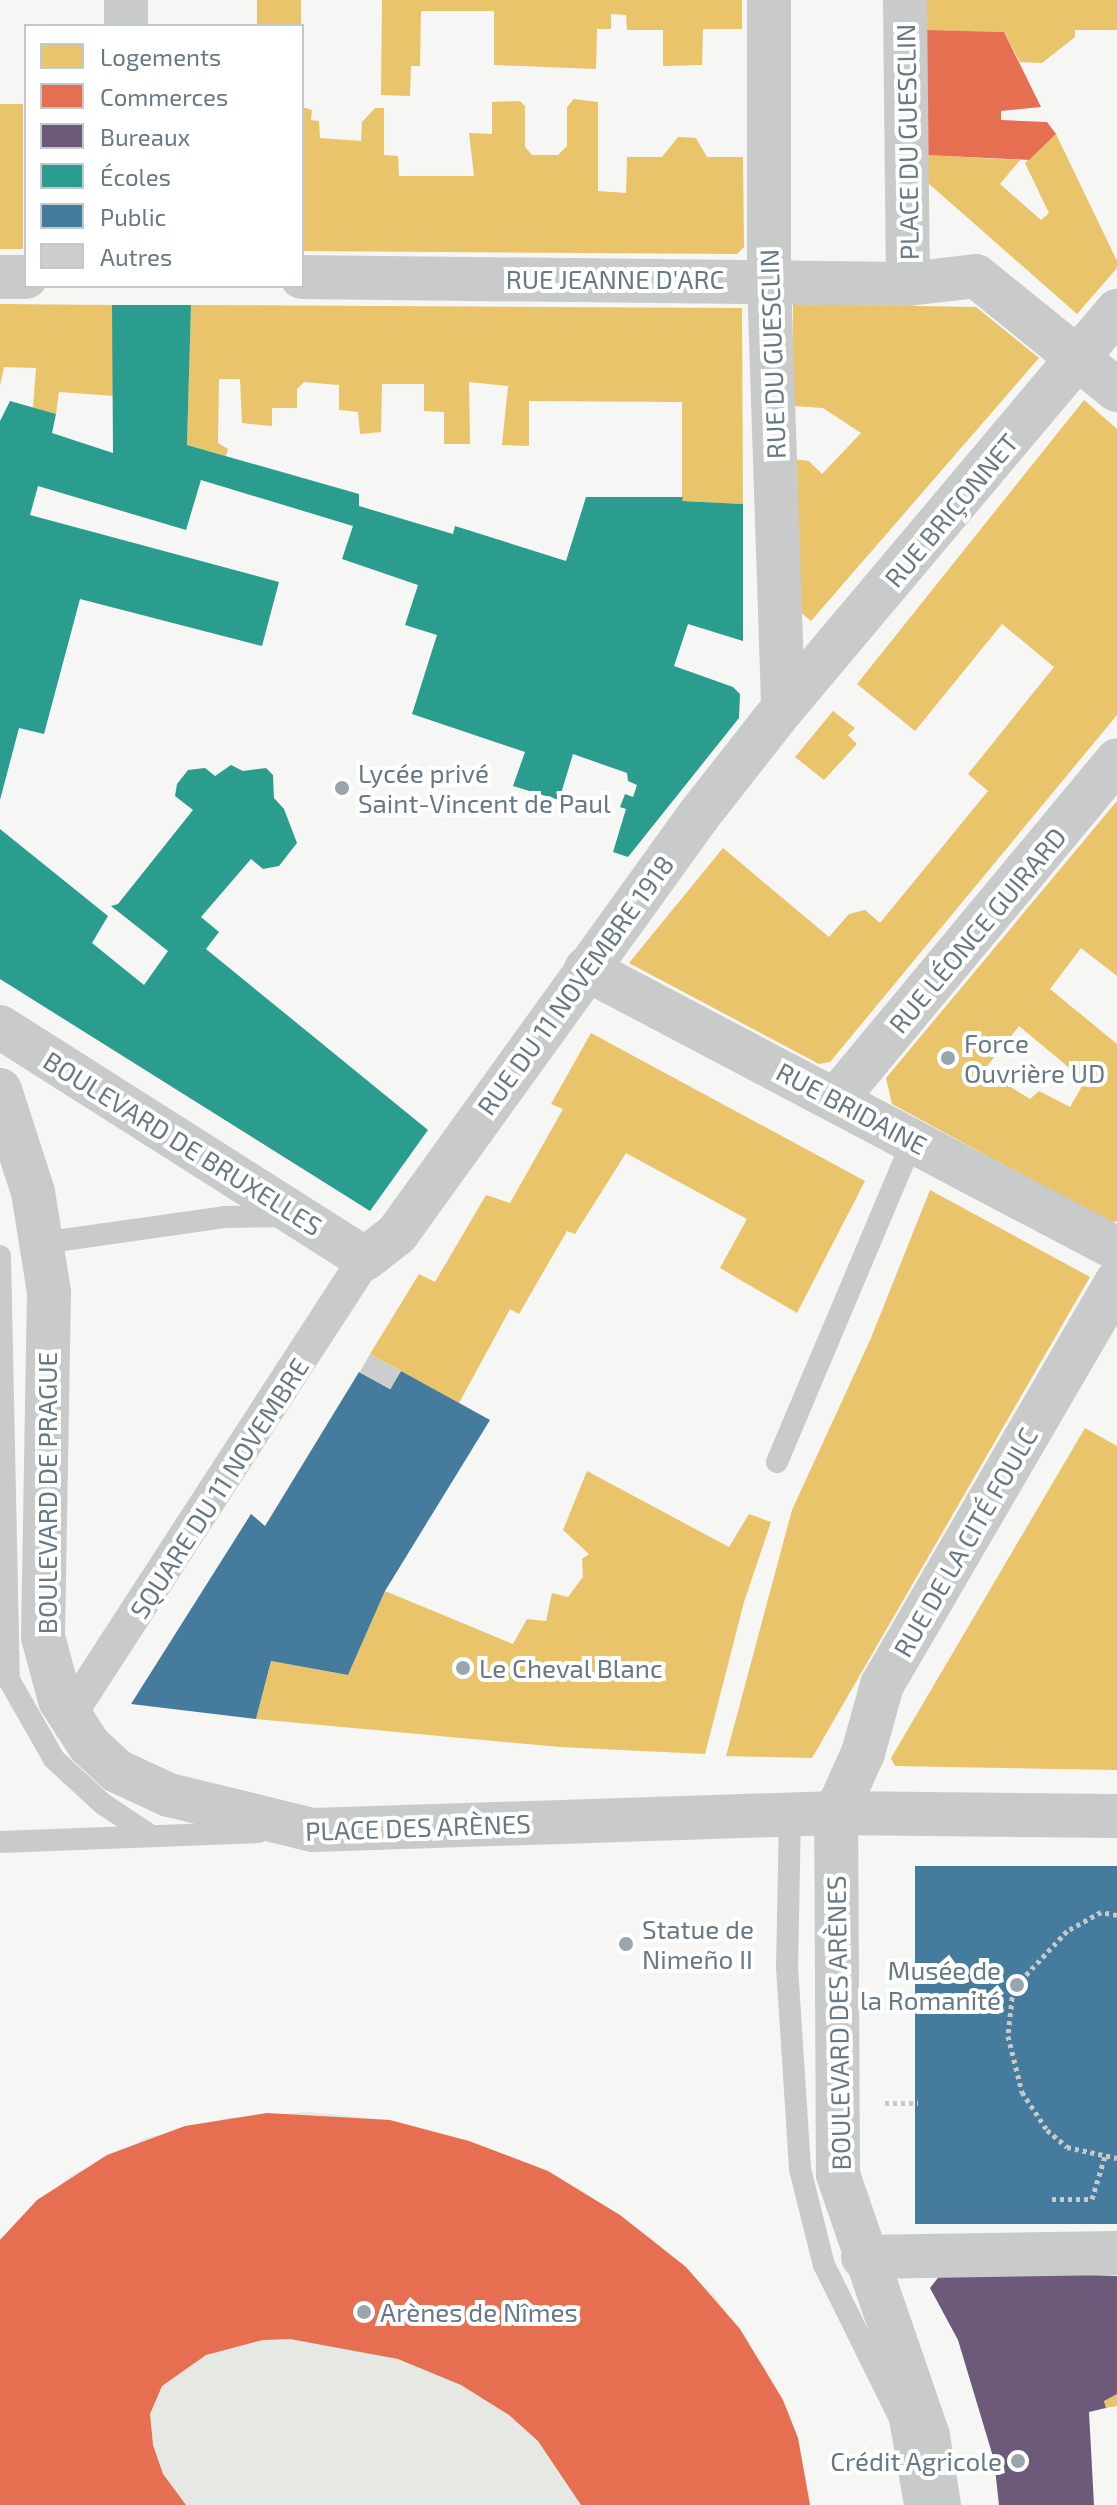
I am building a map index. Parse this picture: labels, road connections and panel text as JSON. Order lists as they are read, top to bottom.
{
  "streets": {
    "street": [
      "PLACE DU GUESCLIN",
      "RUE JEANNE D'ARC",
      "RUE DU GUESCLIN",
      "RUE BRIÇONNET",
      "RUE LÉONCE GUIRARD",
      "RUE DU 11 NOVEMBRE 1918",
      "RUE BRIDAINE",
      "BOULEVARD DE BRUXELLES",
      "SQUARE DU 11 NOVEMBRE",
      "BOULEVARD DE PRAGUE",
      "RUE DE LA CITÉ FOULC",
      "PLACE DES ARÈNES",
      "BOULEVARD DES ARÈNES"
    ]
  },
  "crossings": [
    ["PLACE DU GUESCLIN", "RUE JEANNE D'ARC"],
    ["RUE JEANNE D'ARC", "RUE DU GUESCLIN"],
    ["RUE JEANNE D'ARC", "RUE BRIÇONNET"],
    ["RUE DU GUESCLIN", "RUE BRIÇONNET"],
    ["RUE DU GUESCLIN", "RUE DU 11 NOVEMBRE 1918"],
    ["RUE BRIÇONNET", "RUE DU 11 NOVEMBRE 1918"],
    ["RUE LÉONCE GUIRARD", "RUE BRIDAINE"],
    ["RUE DU 11 NOVEMBRE 1918", "RUE BRIDAINE"],
    ["RUE DU 11 NOVEMBRE 1918", "BOULEVARD DE BRUXELLES"],
    ["RUE DU 11 NOVEMBRE 1918", "SQUARE DU 11 NOVEMBRE"],
    ["BOULEVARD DE BRUXELLES", "SQUARE DU 11 NOVEMBRE"],
    ["SQUARE DU 11 NOVEMBRE", "BOULEVARD DE PRAGUE"],
    ["BOULEVARD DE PRAGUE", "PLACE DES ARÈNES"],
    ["RUE DE LA CITÉ FOULC", "PLACE DES ARÈNES"],
    ["RUE DE LA CITÉ FOULC", "BOULEVARD DES ARÈNES"],
    ["PLACE DES ARÈNES", "BOULEVARD DES ARÈNES"]
  ],
  "places": [
    "Lycée privé Saint-Vincent de Paul",
    "Force Ouvrière UD",
    "Le Cheval Blanc",
    "Statue de Nimeño II",
    "Musée de la Romanité",
    "Arènes de Nîmes",
    "Crédit Agricole"
  ],
  "legend": [
    "Logements",
    "Commerces",
    "Bureaux",
    "Écoles",
    "Public",
    "Autres"
  ]
}
